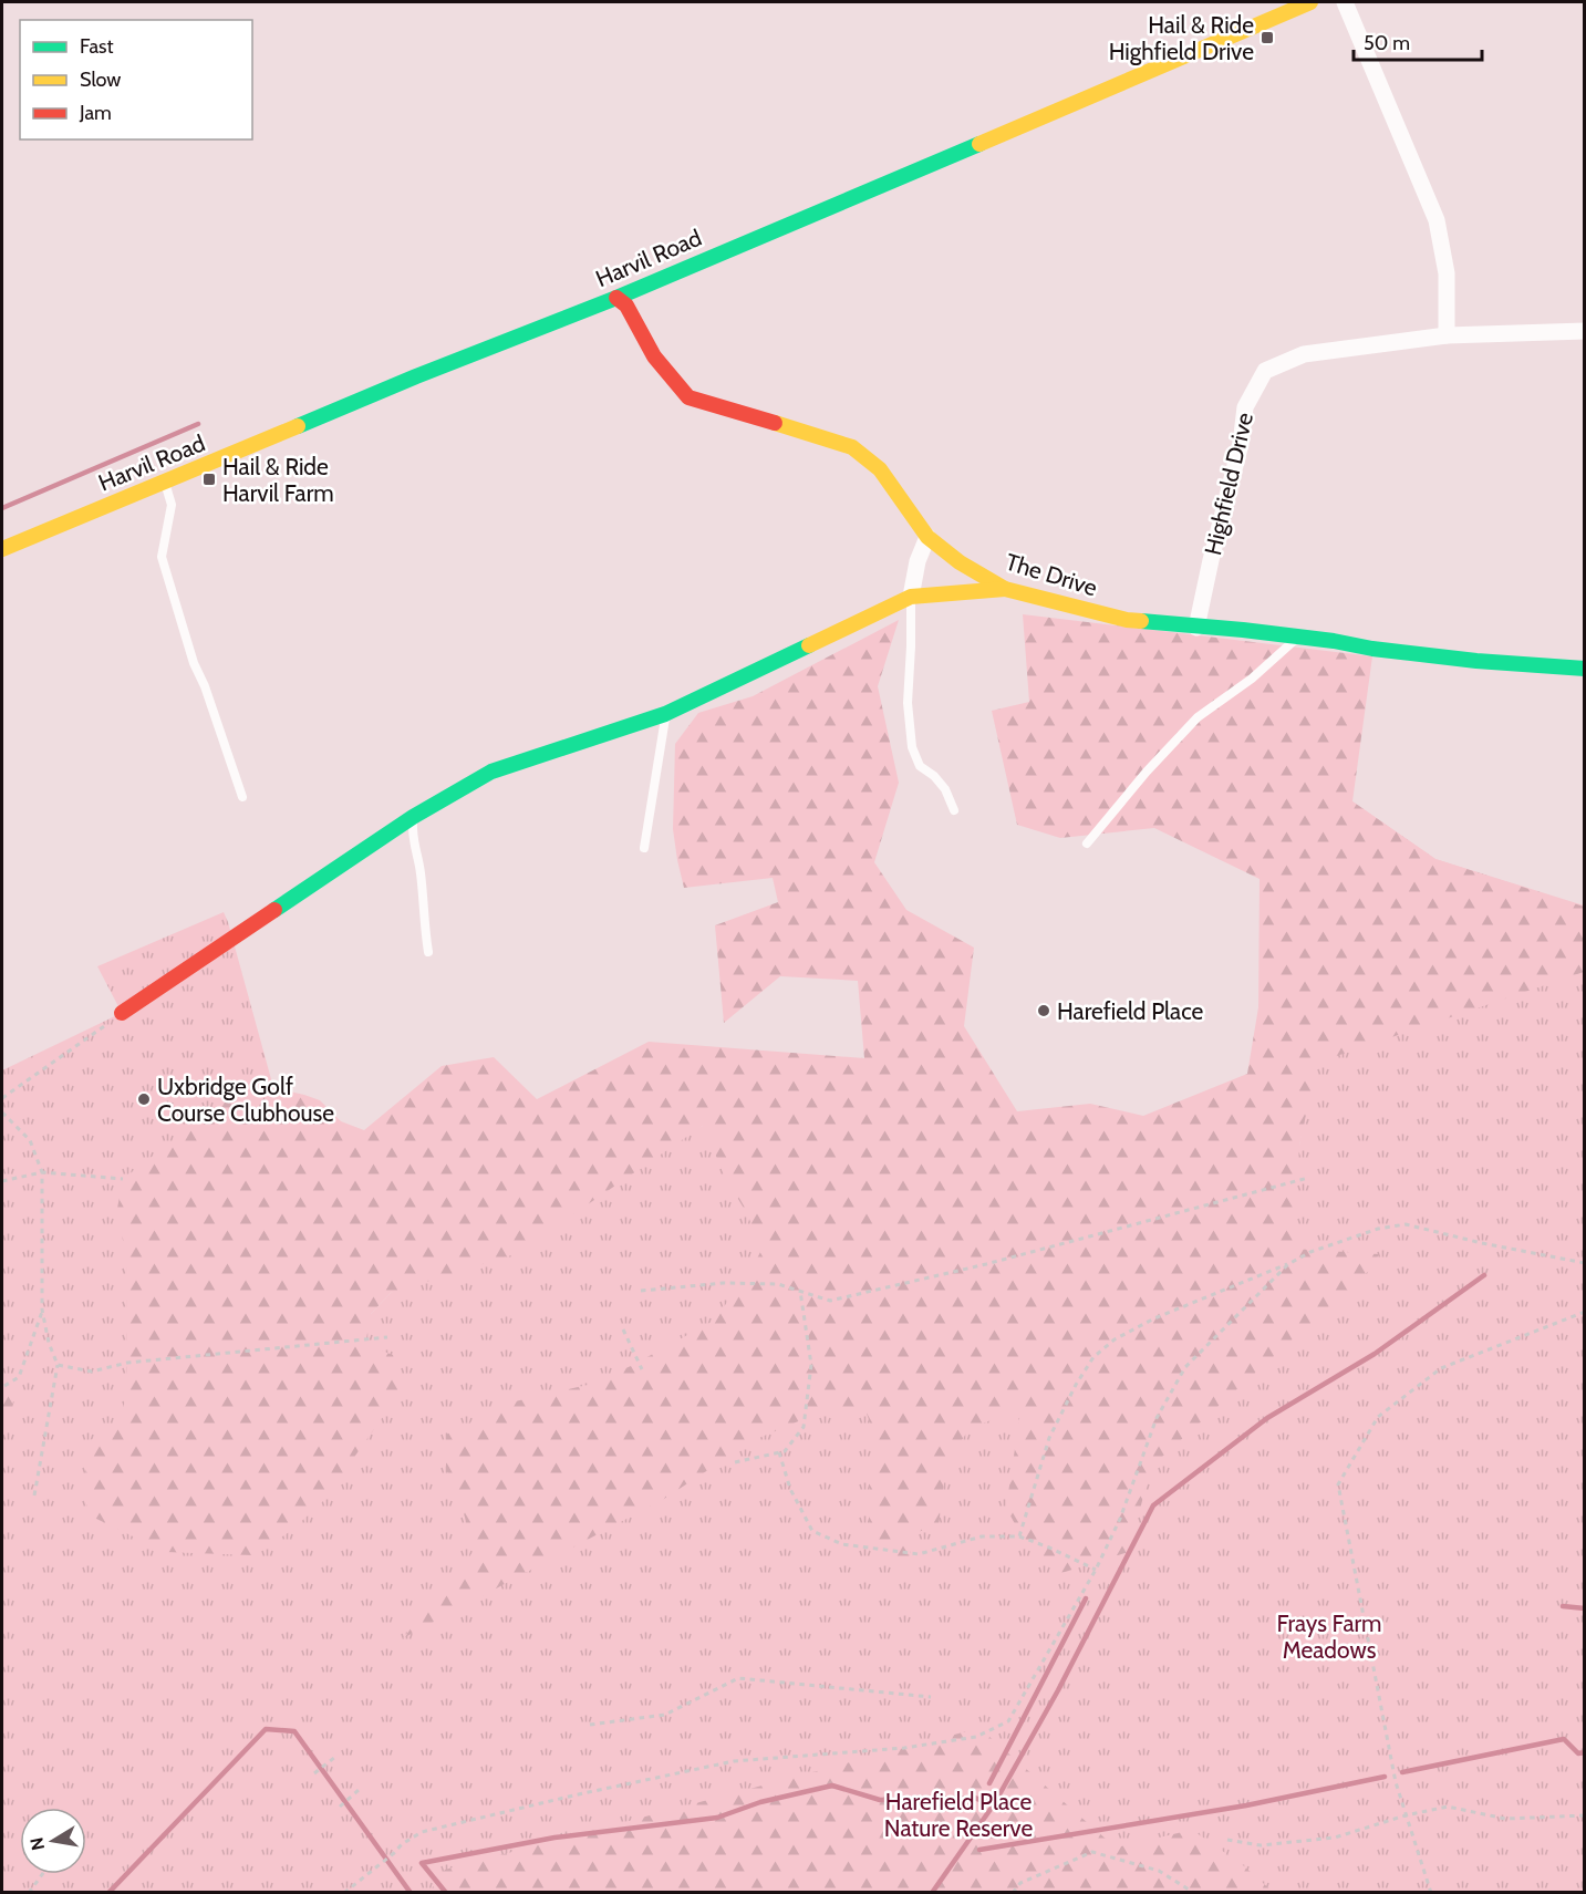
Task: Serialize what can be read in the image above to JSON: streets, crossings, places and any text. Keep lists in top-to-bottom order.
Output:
{
  "streets": {
    "street": ["Harvil Road", "Highfield Drive", "The Drive"]
  },
  "crossings": [
    ["Harvil Road", "The Drive"],
    ["Highfield Drive", "The Drive"]
  ],
  "parks": ["Frays Farm Meadows", "Harefield Place Nature Reserve"],
  "places": {
    "transit": ["Hail & Ride Highfield Drive", "Hail & Ride Harvil Farm"],
    "other": ["Harefield Place", "Uxbridge Golf Course Clubhouse"]
  },
  "legend": ["Fast", "Slow", "Jam"],
  "scale_bar": "50 m",
  "north": "left"
}
